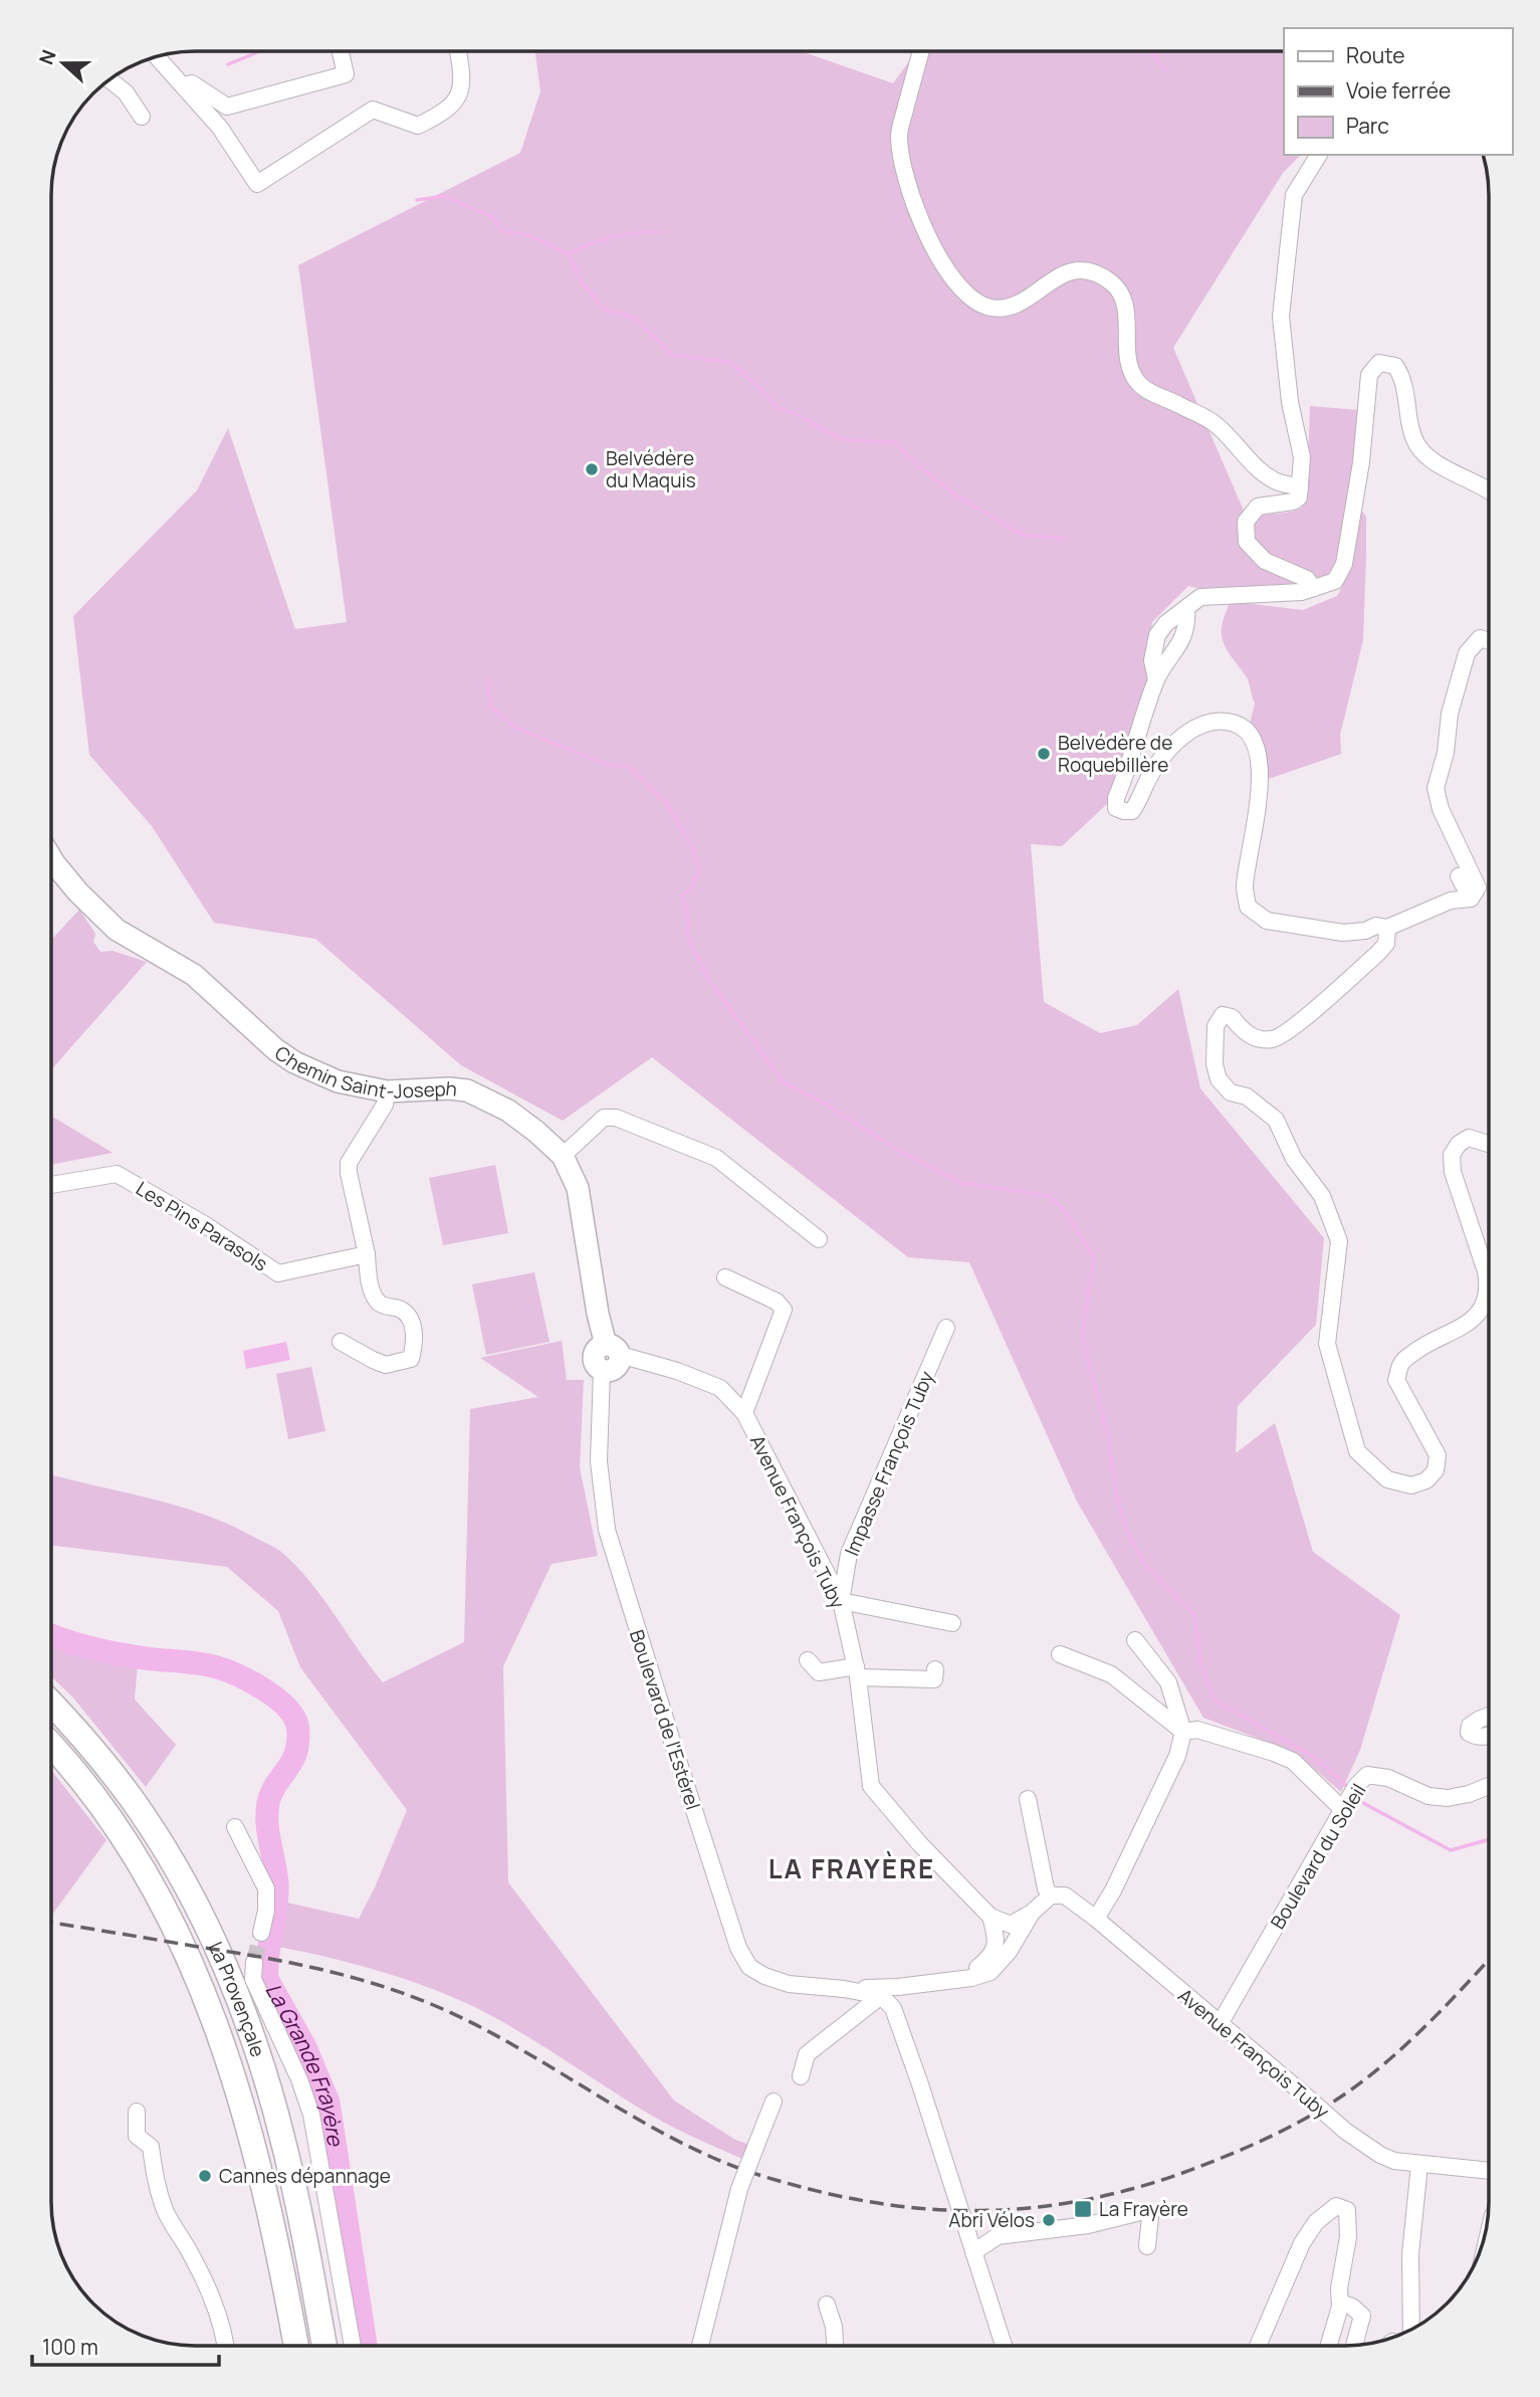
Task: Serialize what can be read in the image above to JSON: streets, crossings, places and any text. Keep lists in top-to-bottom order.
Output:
{
  "streets": {
    "highway": ["La Provençale"],
    "main road": ["Chemin Saint-Joseph"],
    "street": [
      "Les Pins Parasols",
      "Impasse François Tuby",
      "Avenue François Tuby",
      "Boulevard de l'Estérel",
      "Boulevard du Soleil"
    ]
  },
  "crossings": [
    ["Chemin Saint-Joseph", "Avenue François Tuby"],
    ["Impasse François Tuby", "Avenue François Tuby"],
    ["Avenue François Tuby", "Boulevard de l'Estérel"],
    ["Avenue François Tuby", "Boulevard du Soleil"]
  ],
  "districts": ["LA FRAYÈRE"],
  "water": ["La Grande Frayère"],
  "places": {
    "other": [
      "Belvédère du Maquis",
      "Belvédère de Roquebillère",
      "Cannes dépannage",
      "Abri Vélos"
    ],
    "transit": ["La Frayère"]
  },
  "legend": ["Route", "Voie ferrée", "Parc"],
  "scale_bar": "100 m",
  "north": "left"
}
